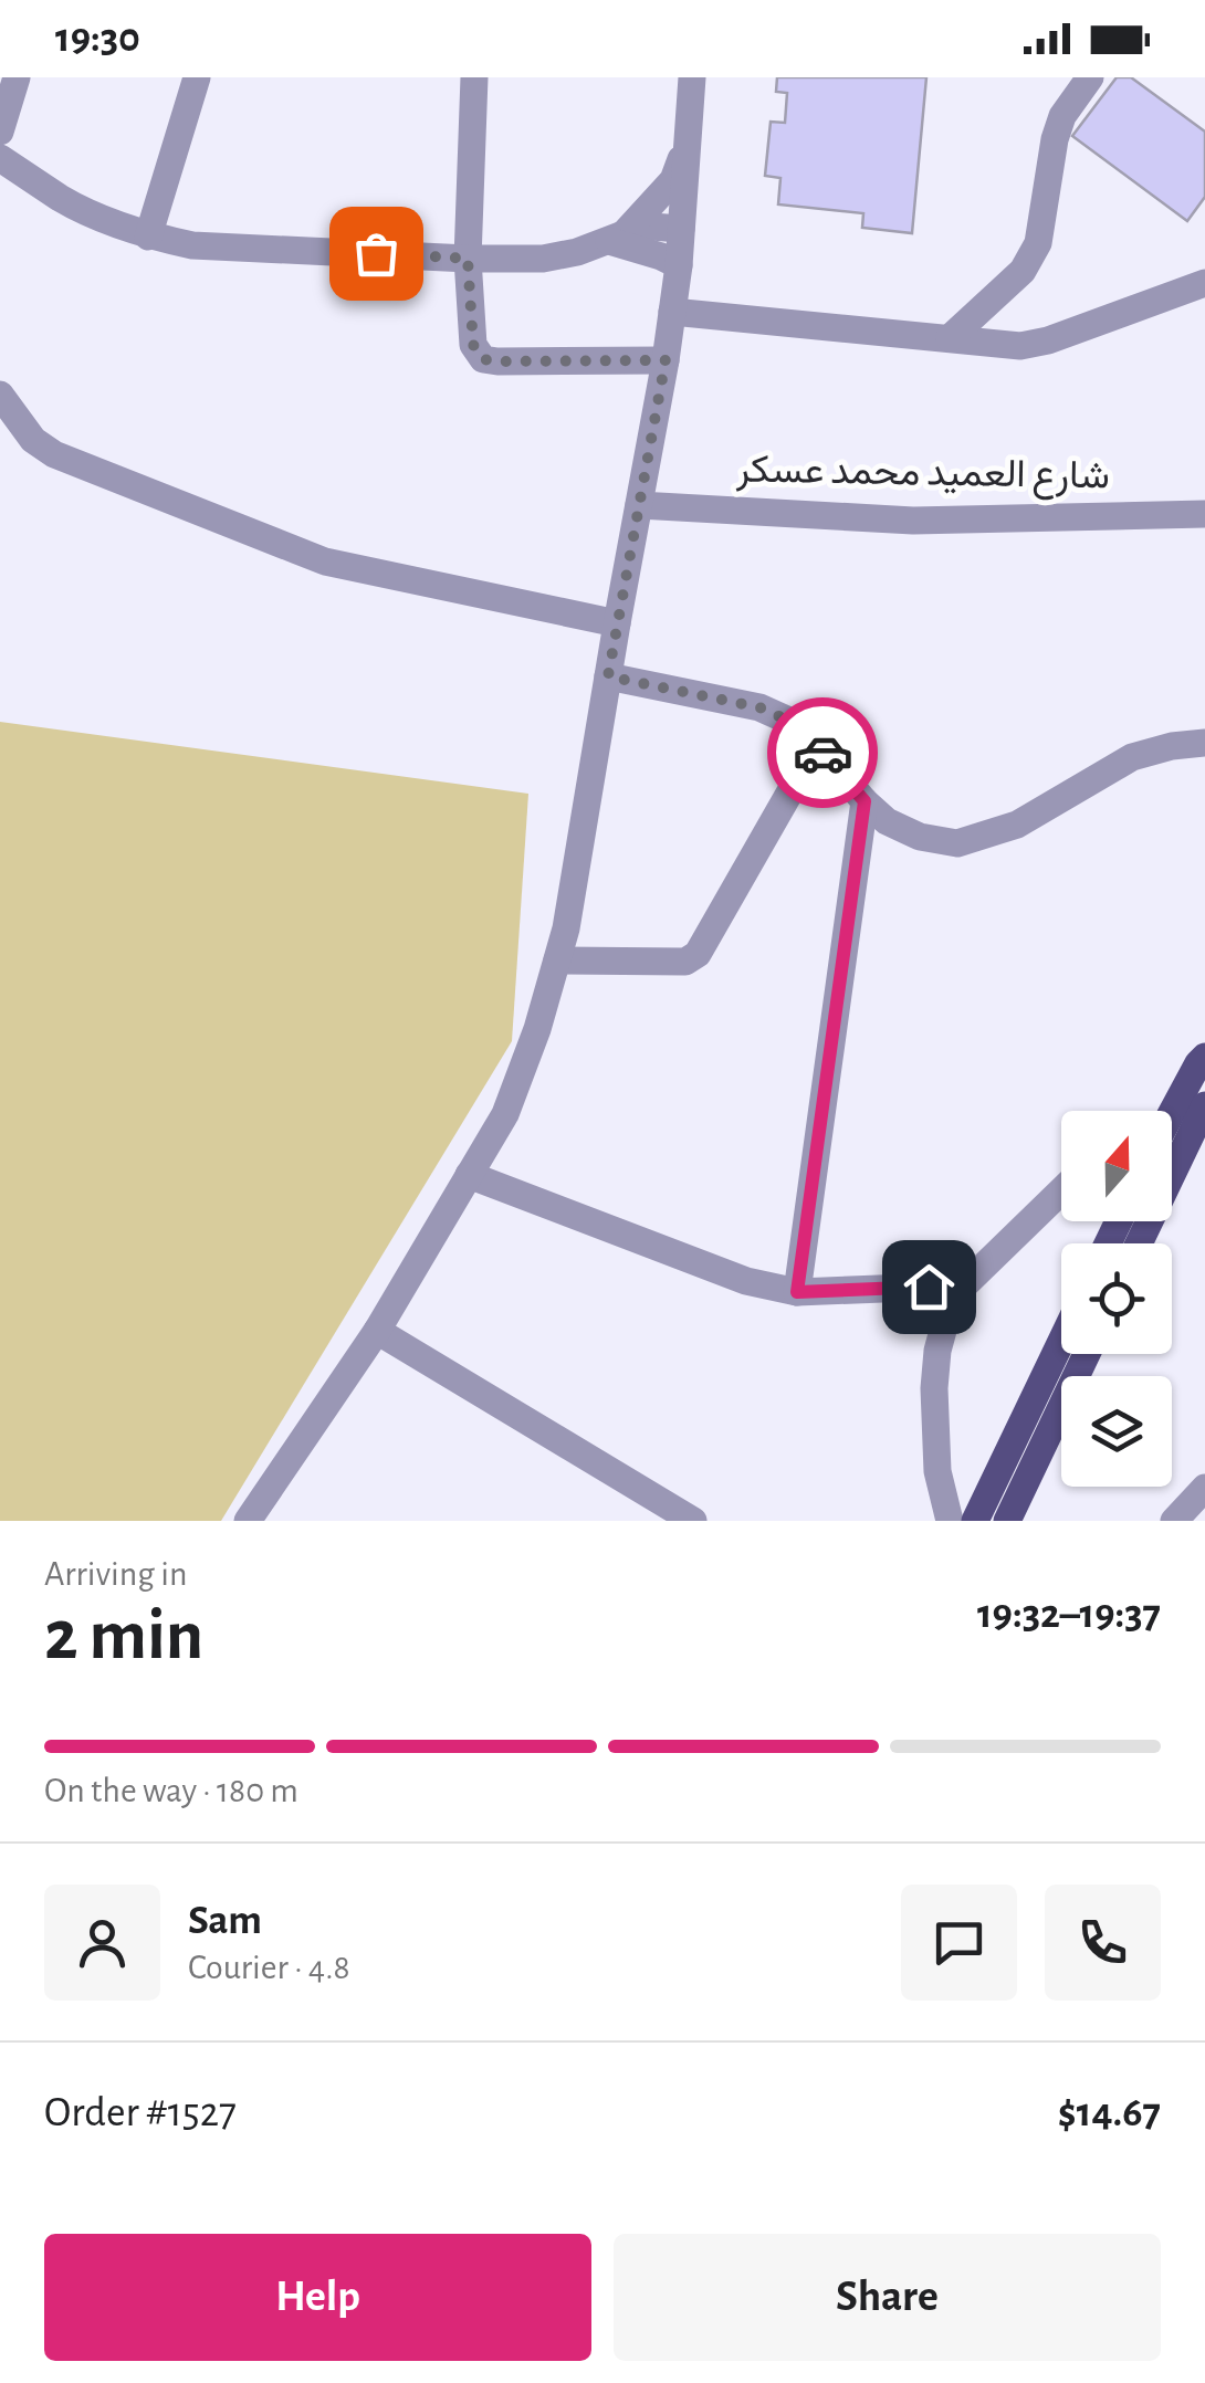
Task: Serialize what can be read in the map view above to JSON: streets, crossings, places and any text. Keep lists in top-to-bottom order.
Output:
{
  "streets": {
    "street": ["شارع العميد محمد عسكر"]
  },
  "north": "top",
  "page": {
    "status": "19:30",
    "heading": ["2 min", "Arriving in", "19:32–19:37"],
    "panel": [
      "Sam",
      "Courier · 4.8",
      "Order #1527",
      "$14.67"
    ],
    "bar": "On the way · 180 m",
    "buttons": ["Help", "Share"]
  }
}
